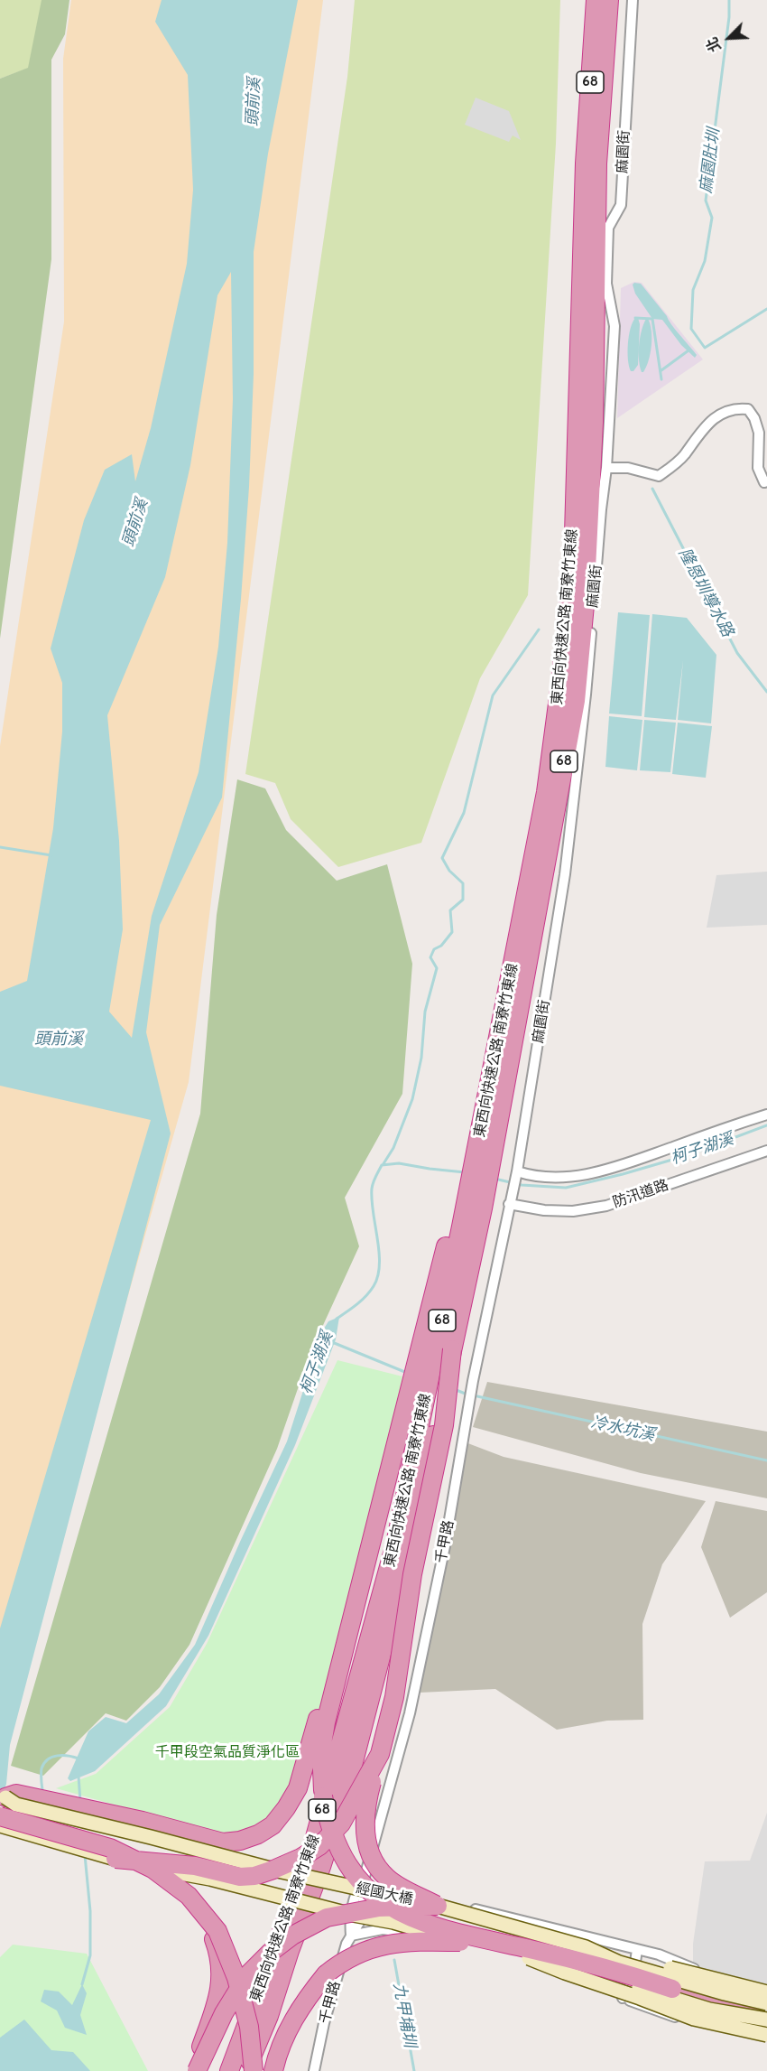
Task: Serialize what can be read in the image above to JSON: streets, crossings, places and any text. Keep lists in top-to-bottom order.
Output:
{
  "streets": {
    "highway": ["68", "東西向快速公路 南寮竹東線"],
    "main road": ["經國大橋"],
    "street": ["麻園街", "防汛道路", "千甲路"]
  },
  "crossings": [
    ["麻園街", "防汛道路"],
    ["麻園街", "千甲路"],
    ["防汛道路", "千甲路"]
  ],
  "water": [
    "頭前溪",
    "麻園肚圳",
    "隆恩圳導水路",
    "柯子湖溪",
    "冷水坑溪",
    "九甲埔圳"
  ],
  "parks": ["千甲段空氣品質淨化區"],
  "north": "bottom left"
}
